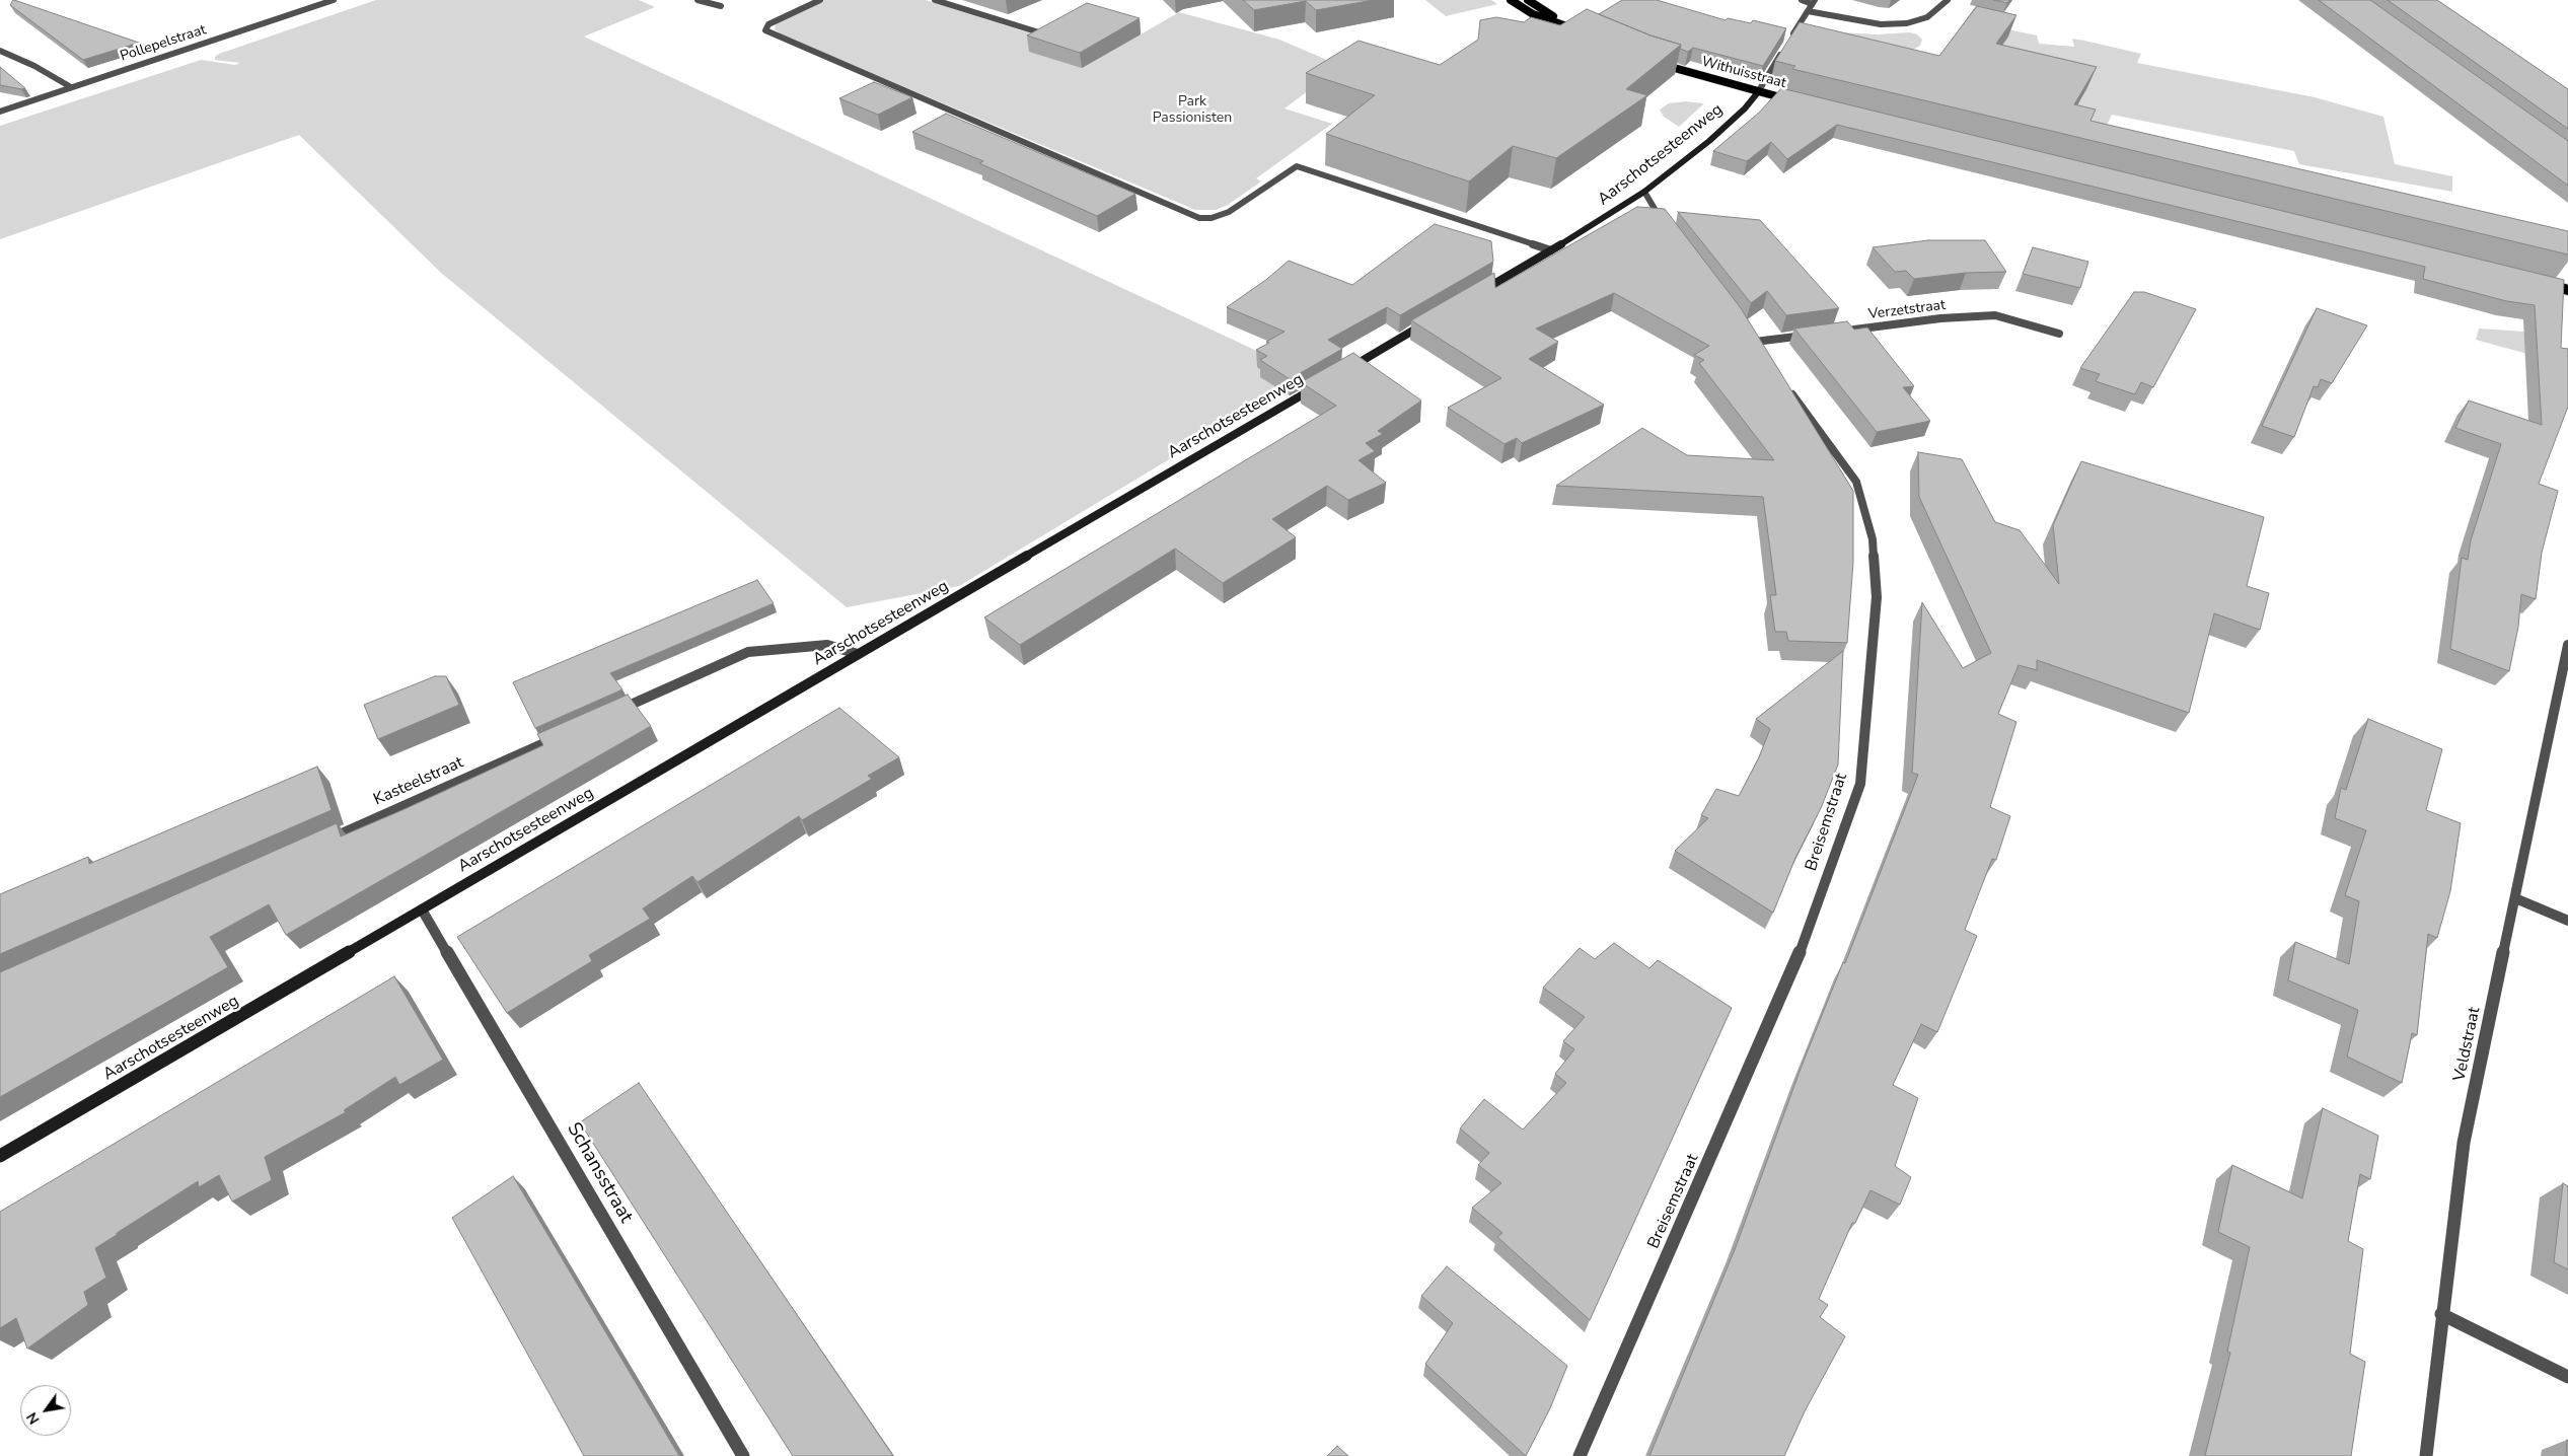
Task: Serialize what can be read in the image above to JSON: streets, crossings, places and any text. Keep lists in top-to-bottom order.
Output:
{
  "streets": {
    "main road": ["Withuisstraat", "Aarschotsesteenweg"],
    "street": [
      "Pollepelstraat",
      "Verzetstraat",
      "Kasteelstraat",
      "Breisemstraat",
      "Veldstraat",
      "Schansstraat"
    ]
  },
  "crossings": [
    ["Withuisstraat", "Aarschotsesteenweg"],
    ["Aarschotsesteenweg", "Schansstraat"]
  ],
  "parks": ["Park Passionisten"],
  "north": "bottom left"
}
